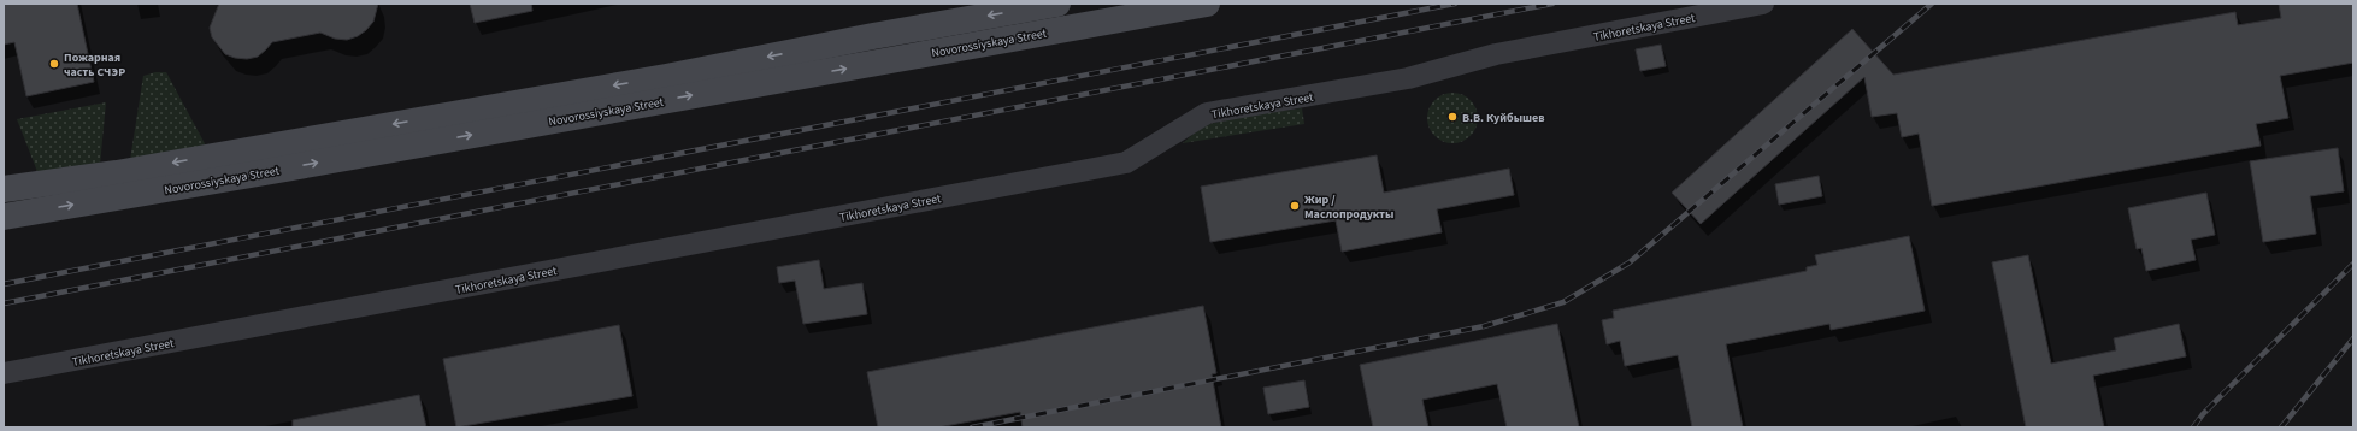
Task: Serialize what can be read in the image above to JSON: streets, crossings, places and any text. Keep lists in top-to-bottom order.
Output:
{
  "streets": {
    "main road": ["Novorossiyskaya Street"],
    "street": ["Tikhoretskaya Street"]
  },
  "places": ["Пожарная часть СЧЭР", "В.В. Куйбышев", "Жир / Маслопродукты"]
}
